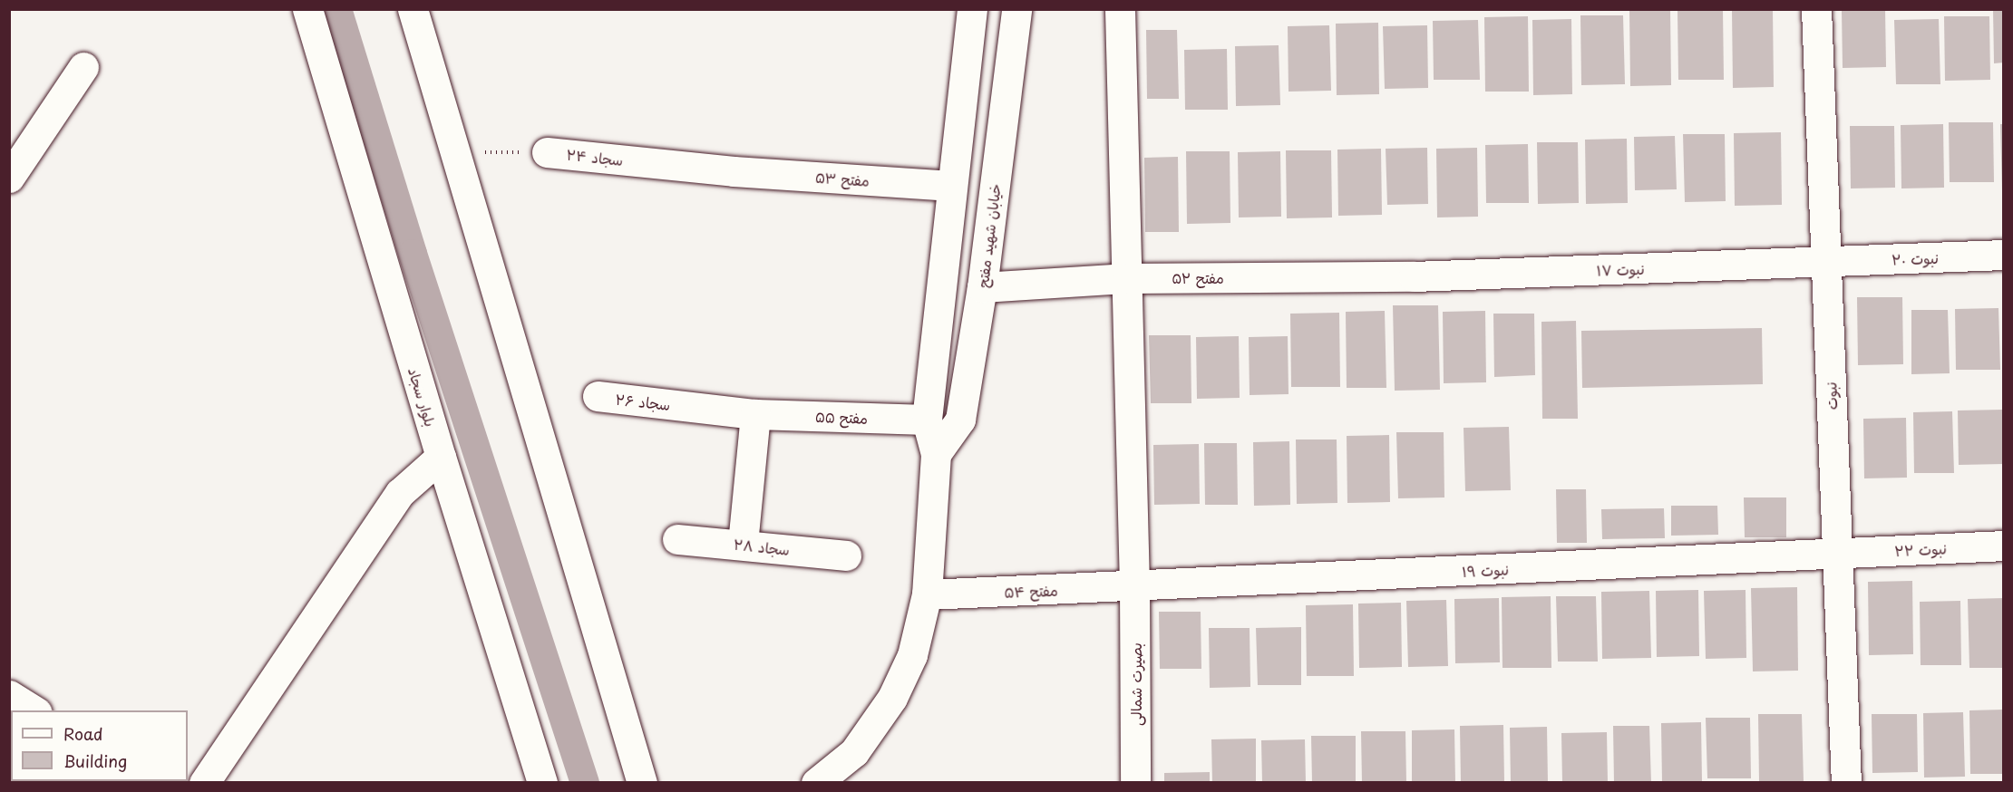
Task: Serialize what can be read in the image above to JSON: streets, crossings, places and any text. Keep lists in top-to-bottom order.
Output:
{
  "streets": {
    "street": [
      "سجاد ۲۴",
      "مفتح ۵۳",
      "خیابان شهید مفتح",
      "نبوت ۲۰",
      "نبوت ۱۷",
      "مفتح ۵۲",
      "نبوت",
      "بلوار سجاد",
      "سجاد ۲۶",
      "مفتح ۵۵",
      "سجاد ۲۸",
      "نبوت ۲۲",
      "نبوت ۱۹",
      "مفتح ۵۴",
      "بصیرت شمالی"
    ]
  },
  "crossings": [
    ["سجاد ۲۴", "مفتح ۵۳"],
    ["خیابان شهید مفتح", "مفتح ۵۲"],
    ["نبوت ۲۰", "نبوت ۱۷"],
    ["نبوت ۲۰", "نبوت"],
    ["نبوت ۱۷", "مفتح ۵۲"],
    ["نبوت ۱۷", "نبوت"],
    ["مفتح ۵۲", "بصیرت شمالی"],
    ["نبوت", "نبوت ۲۲"],
    ["نبوت", "نبوت ۱۹"],
    ["سجاد ۲۶", "مفتح ۵۵"],
    ["نبوت ۲۲", "نبوت ۱۹"],
    ["نبوت ۱۹", "مفتح ۵۴"],
    ["نبوت ۱۹", "بصیرت شمالی"],
    ["مفتح ۵۴", "بصیرت شمالی"]
  ],
  "legend": ["Road", "Building"]
}
